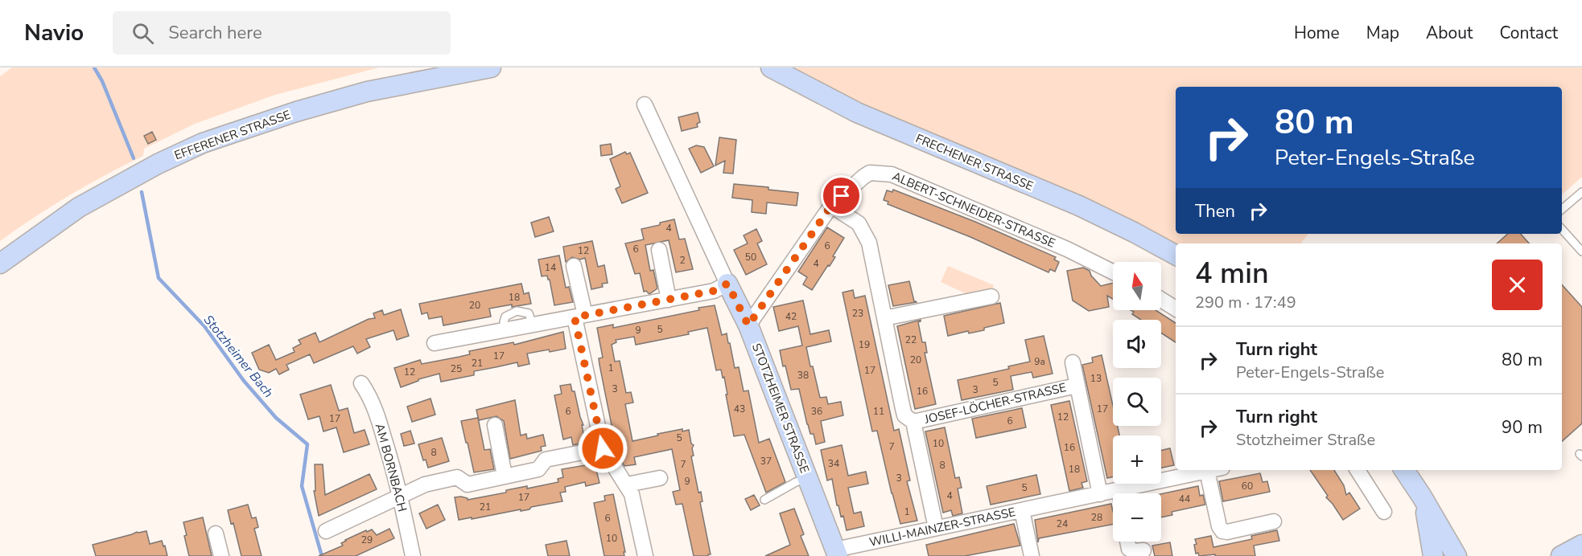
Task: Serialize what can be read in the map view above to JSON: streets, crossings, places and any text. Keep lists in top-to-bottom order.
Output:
{
  "streets": {
    "street": [
      "EFFERENER STRASSE",
      "FRECHENER STRASSE",
      "ALBERT-SCHNEIDER-STRASSE",
      "JOSEF-LÖCHER-STRASSE",
      "STOTZHEIMER STRASSE",
      "AM BORNBACH",
      "WILLI-MAINZER-STRASSE"
    ]
  },
  "crossings": [
    ["ALBERT-SCHNEIDER-STRASSE", "STOTZHEIMER STRASSE"],
    ["JOSEF-LÖCHER-STRASSE", "WILLI-MAINZER-STRASSE"],
    ["STOTZHEIMER STRASSE", "WILLI-MAINZER-STRASSE"]
  ],
  "water": ["Stotzheimer Bach"],
  "house_numbers": [
    "4",
    "6",
    "6",
    "12",
    "50",
    "2",
    "4",
    "14",
    "18",
    "20",
    "23",
    "42",
    "5",
    "9",
    "22",
    "19",
    "17",
    "20",
    "9a",
    "21",
    "1",
    "25",
    "17",
    "12",
    "38",
    "13",
    "5",
    "3",
    "3",
    "16",
    "43",
    "17",
    "6",
    "36",
    "11",
    "12",
    "17",
    "6",
    "5",
    "10",
    "7",
    "16",
    "8",
    "37",
    "34",
    "7",
    "8",
    "18",
    "3",
    "9",
    "60",
    "5",
    "4",
    "17",
    "44",
    "21",
    "1",
    "28",
    "6",
    "24",
    "10",
    "29"
  ],
  "north": "top",
  "page": {
    "header": "Navio",
    "search": "Search here",
    "nav": [
      "Home",
      "Map",
      "About",
      "Contact"
    ],
    "turn": ["80 m", "Peter-Engels-Straße"],
    "then": "Then",
    "heading": ["4 min", "290 m · 17:49"],
    "map_buttons": ["+", "−"],
    "list": [
      {
        "name": "Turn right",
        "note": "Peter-Engels-Straße",
        "value": "80 m"
      },
      {
        "name": "Turn right",
        "note": "Stotzheimer Straße",
        "value": "90 m"
      }
    ]
  }
}
